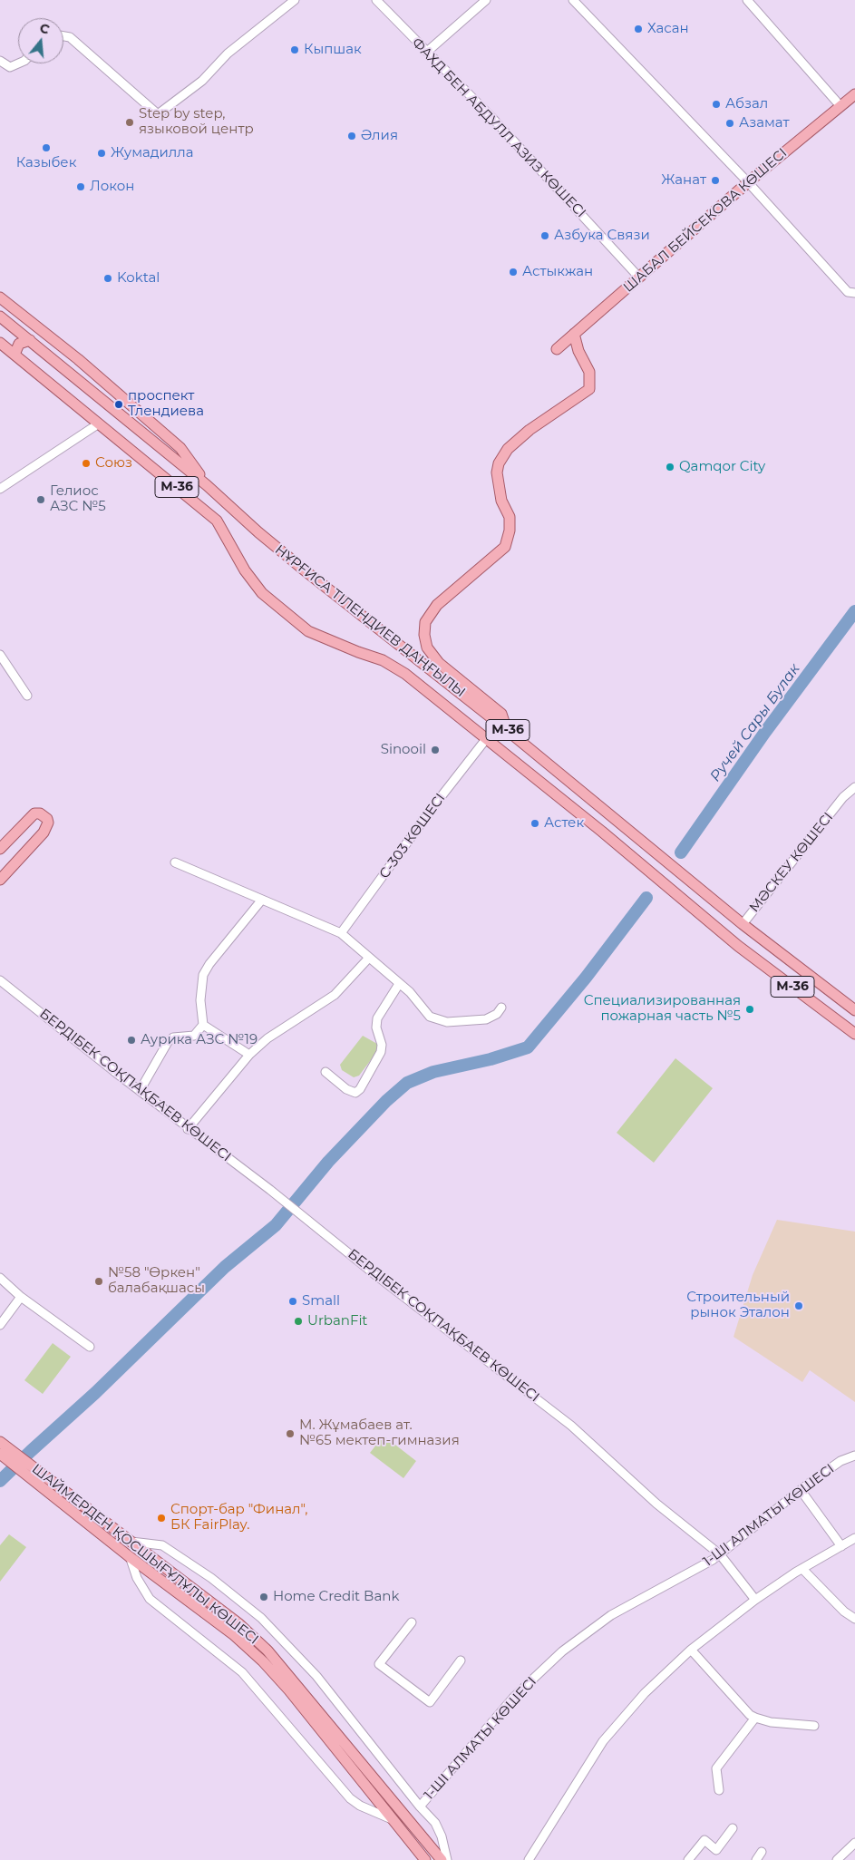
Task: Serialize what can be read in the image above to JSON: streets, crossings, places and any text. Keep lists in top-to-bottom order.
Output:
{
  "streets": {
    "main road": [
      "ШАБАЛ БЕЙСЕКОВА КӨШЕСІ",
      "M-36",
      "НҰРҒИСА ТІЛЕНДИЕВ ДАҢҒЫЛЫ",
      "МӘСКЕУ КӨШЕСІ",
      "ШАЙМЕРДЕН ҚОСШЫҒҰЛҰЛЫ КӨШЕСІ"
    ],
    "street": [
      "ФАХД БЕН АБДУЛЛ АЗИЗ КӨШЕСІ",
      "С-303 КӨШЕСІ",
      "БЕРДІБЕК СОҚПАҚБАЕВ КӨШЕСІ",
      "1-ШІ АЛМАТЫ КӨШЕСІ"
    ]
  },
  "crossings": [
    ["ФАХД БЕН АБДУЛЛ АЗИЗ КӨШЕСІ", "ШАБАЛ БЕЙСЕКОВА КӨШЕСІ"],
    ["M-36", "НҰРҒИСА ТІЛЕНДИЕВ ДАҢҒЫЛЫ"],
    ["M-36", "МӘСКЕУ КӨШЕСІ"],
    ["НҰРҒИСА ТІЛЕНДИЕВ ДАҢҒЫЛЫ", "С-303 КӨШЕСІ"],
    ["НҰРҒИСА ТІЛЕНДИЕВ ДАҢҒЫЛЫ", "МӘСКЕУ КӨШЕСІ"],
    ["БЕРДІБЕК СОҚПАҚБАЕВ КӨШЕСІ", "1-ШІ АЛМАТЫ КӨШЕСІ"]
  ],
  "water": ["Ручей Сары Булак"],
  "places": [
    "Хасан",
    "Кыпшак",
    "Абзал",
    "Step by step, языковой центр",
    "Азамат",
    "Әлия",
    "Казыбек",
    "Жумадилла",
    "Жанат",
    "Локон",
    "Азбука Связи",
    "Астыкжан",
    "Koktal",
    "проспект Тлендиева",
    "Союз",
    "Qamqor City",
    "Гелиос АЗС №5",
    "Sinooil",
    "Астек",
    "Специализированная пожарная часть №5",
    "Аурика АЗС №19",
    "№58 \"Өркен\" балабақшасы",
    "Small",
    "Строительный рынок Эталон",
    "UrbanFit",
    "М. Жұмабаев ат. №65 мектеп-гимназия",
    "Спорт-бар \"Финал\", БК FairPlay.",
    "Home Credit Bank"
  ],
  "north": "top"
}
